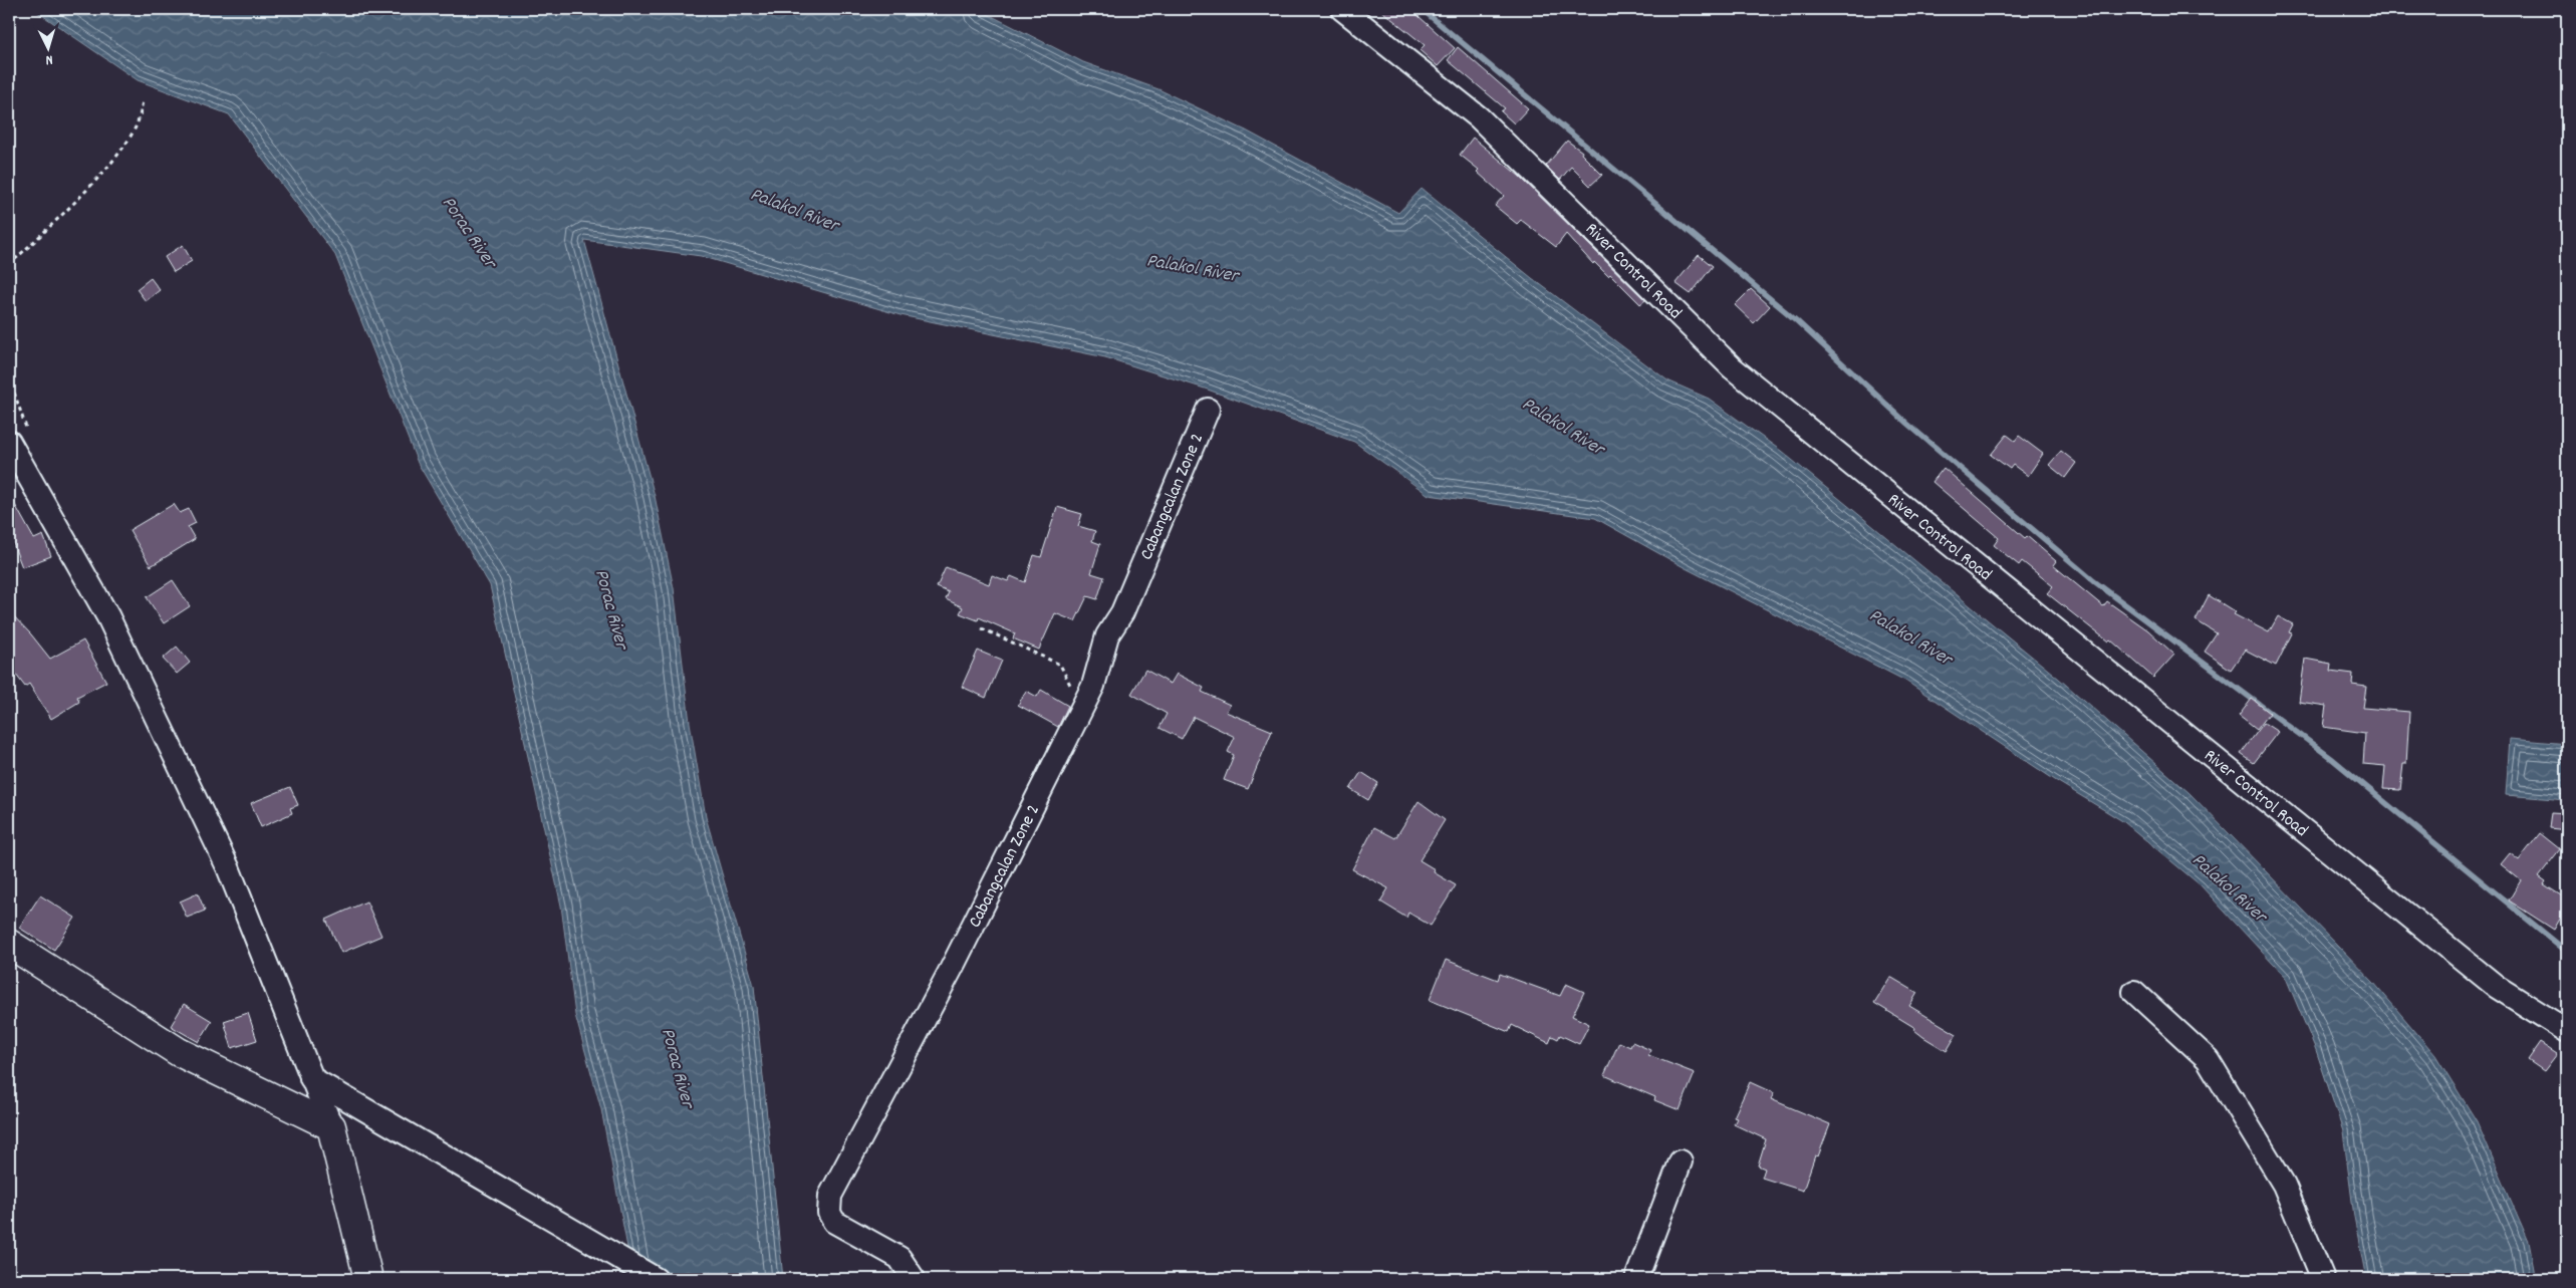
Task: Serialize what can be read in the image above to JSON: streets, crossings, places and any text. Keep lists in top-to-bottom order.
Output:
{
  "streets": {
    "street": ["River Control Road", "Cabangcalan Zone 2"]
  },
  "water": ["Palakol River", "Porac River"],
  "north": "bottom"
}
